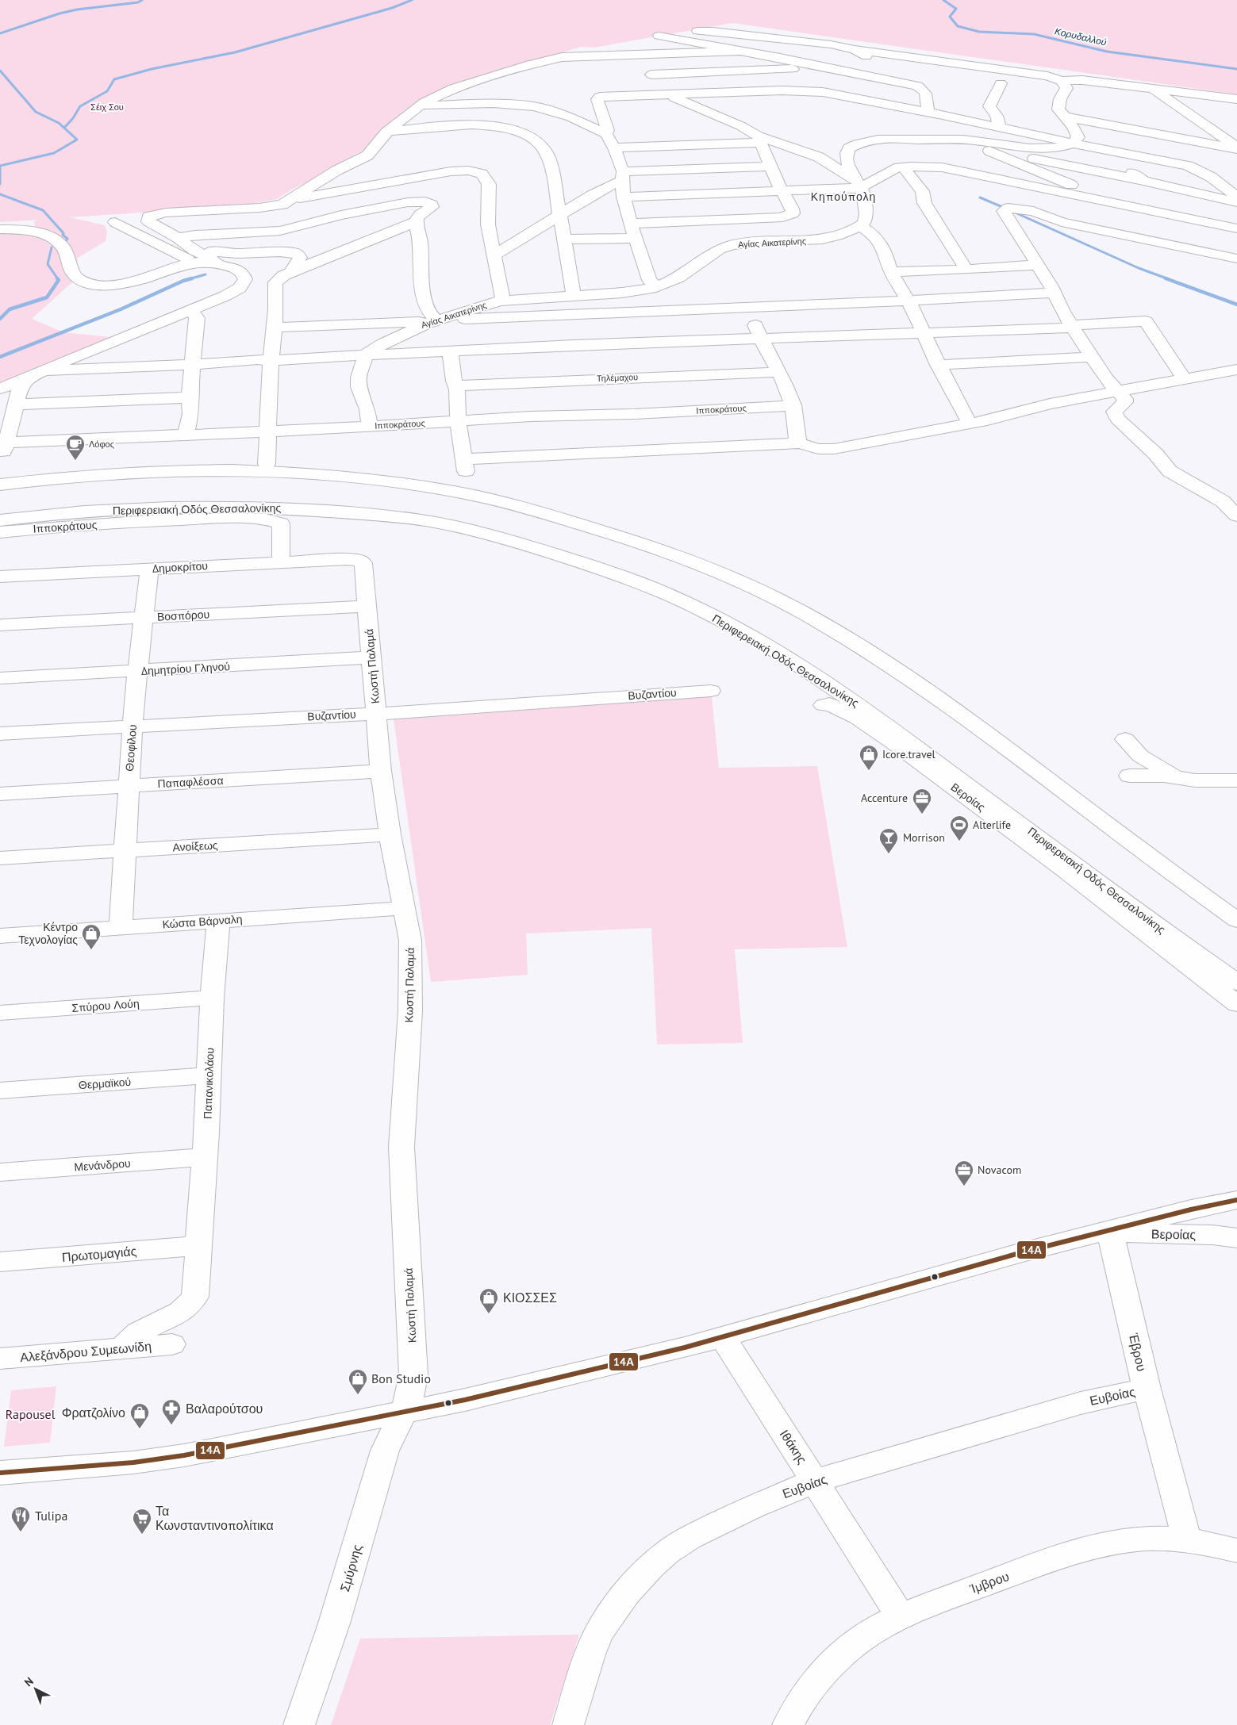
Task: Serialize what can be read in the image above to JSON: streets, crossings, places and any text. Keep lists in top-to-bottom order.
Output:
{
  "streets": {
    "main road": [
      "Αγίας Αικατερίνης",
      "Τηλέμαχου",
      "Ιπποκράτους",
      "Περιφερειακή Οδός Θεσσαλονίκης",
      "Δημοκρίτου",
      "Βοσπόρου",
      "Κωστή Παλαμά",
      "Δημητρίου Γληνού",
      "Βυζαντίου",
      "Θεοφίλου",
      "Παπαφλέσσα",
      "Βεροίας",
      "Ανοίξεως",
      "Κώστα Βάρναλη",
      "Σπύρου Λούη",
      "Θερμαϊκού",
      "Παπανικολάου",
      "Μενάνδρου",
      "Πρωτομαγιάς",
      "Αλεξάνδρου Συμεωνίδη",
      "Έβρου",
      "Ευβοίας",
      "Ιθάκης",
      "Σμύρνης",
      "Ίμβρου"
    ]
  },
  "crossings": [
    ["Ιπποκράτους", "Δημοκρίτου"],
    ["Δημοκρίτου", "Κωστή Παλαμά"],
    ["Δημοκρίτου", "Θεοφίλου"],
    ["Βοσπόρου", "Κωστή Παλαμά"],
    ["Βοσπόρου", "Θεοφίλου"],
    ["Κωστή Παλαμά", "Δημητρίου Γληνού"],
    ["Κωστή Παλαμά", "Βυζαντίου"],
    ["Κωστή Παλαμά", "Παπαφλέσσα"],
    ["Κωστή Παλαμά", "Ανοίξεως"],
    ["Κωστή Παλαμά", "Κώστα Βάρναλη"],
    ["Κωστή Παλαμά", "Σμύρνης"],
    ["Δημητρίου Γληνού", "Θεοφίλου"],
    ["Βυζαντίου", "Θεοφίλου"],
    ["Θεοφίλου", "Παπαφλέσσα"],
    ["Θεοφίλου", "Ανοίξεως"],
    ["Θεοφίλου", "Κώστα Βάρναλη"],
    ["Βεροίας", "Έβρου"],
    ["Κώστα Βάρναλη", "Παπανικολάου"],
    ["Σπύρου Λούη", "Παπανικολάου"],
    ["Θερμαϊκού", "Παπανικολάου"],
    ["Παπανικολάου", "Μενάνδρου"],
    ["Παπανικολάου", "Πρωτομαγιάς"],
    ["Παπανικολάου", "Αλεξάνδρου Συμεωνίδη"],
    ["Έβρου", "Ευβοίας"],
    ["Έβρου", "Ίμβρου"],
    ["Ευβοίας", "Ιθάκης"],
    ["Ιθάκης", "Ίμβρου"]
  ],
  "districts": ["Κηπούπολη"],
  "water": ["Κορυδαλλού"],
  "parks": ["Σέιχ Σου", "Rapousel"],
  "places": {
    "cafe": ["Λόφος"],
    "shop": [
      "Icore.travel",
      "Κέντρο Τεχνολογίας",
      "ΚΙΟΣΣΕΣ",
      "Bon Studio",
      "Φρατζολίνο"
    ],
    "office": ["Accenture", "Novacom"],
    "sports": ["Alterlife"],
    "bar": ["Morrison"],
    "pharmacy": ["Βαλαρούτσου"],
    "restaurant": ["Tulipa"],
    "supermarket": ["Τα Κωνσταντινοπολίτικα"]
  },
  "lines": ["transit line 14Α"],
  "north": "top left"
}
